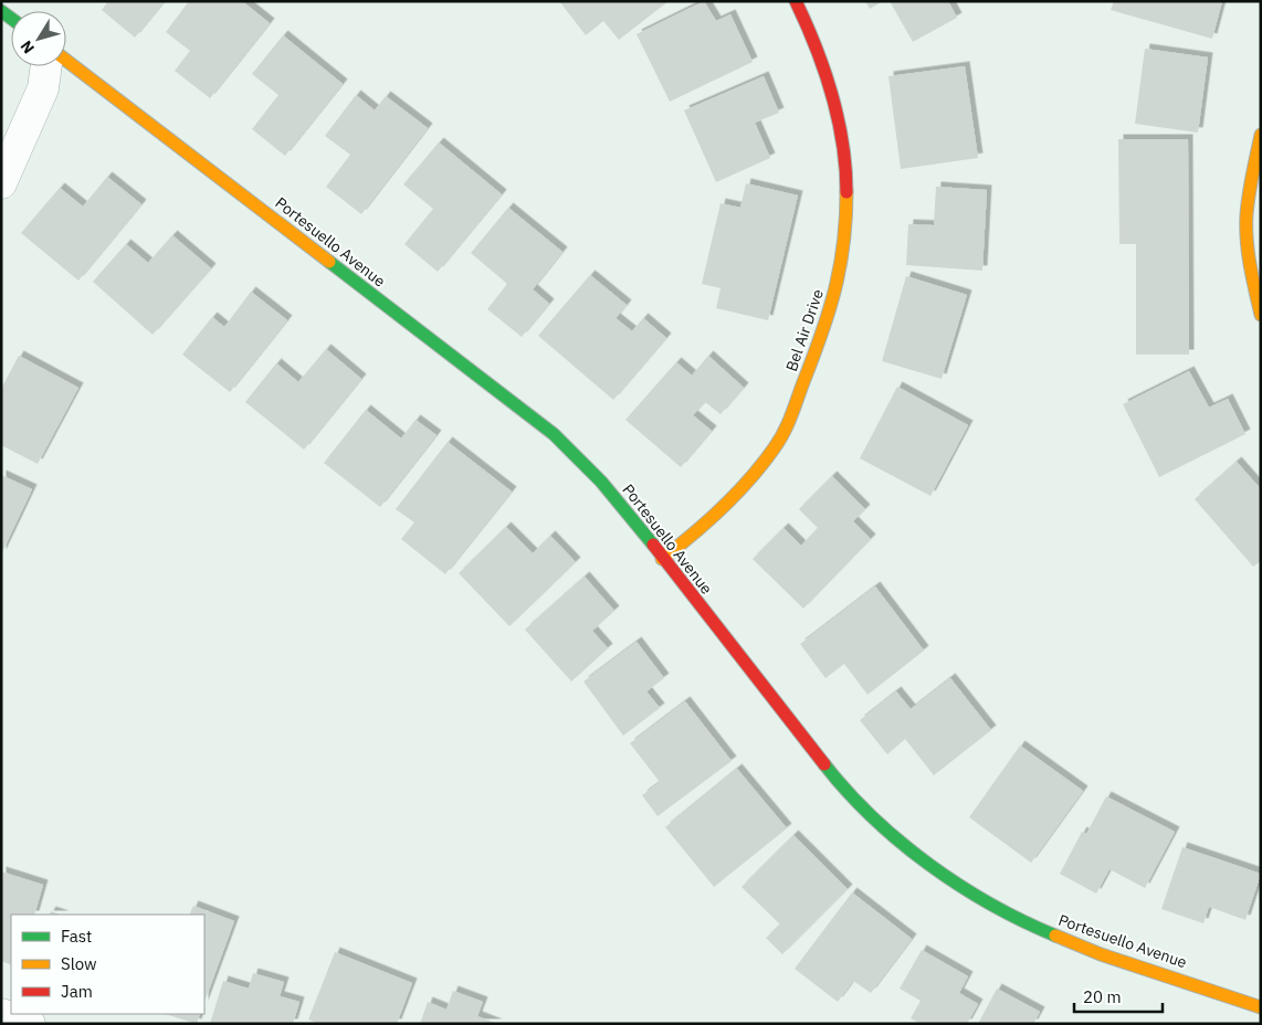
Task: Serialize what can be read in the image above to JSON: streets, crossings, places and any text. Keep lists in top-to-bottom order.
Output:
{
  "streets": {
    "street": ["Portesuello Avenue", "Bel Air Drive"]
  },
  "crossings": [
    ["Portesuello Avenue", "Bel Air Drive"]
  ],
  "legend": ["Fast", "Slow", "Jam"],
  "scale_bar": "20 m",
  "north": "bottom left"
}
